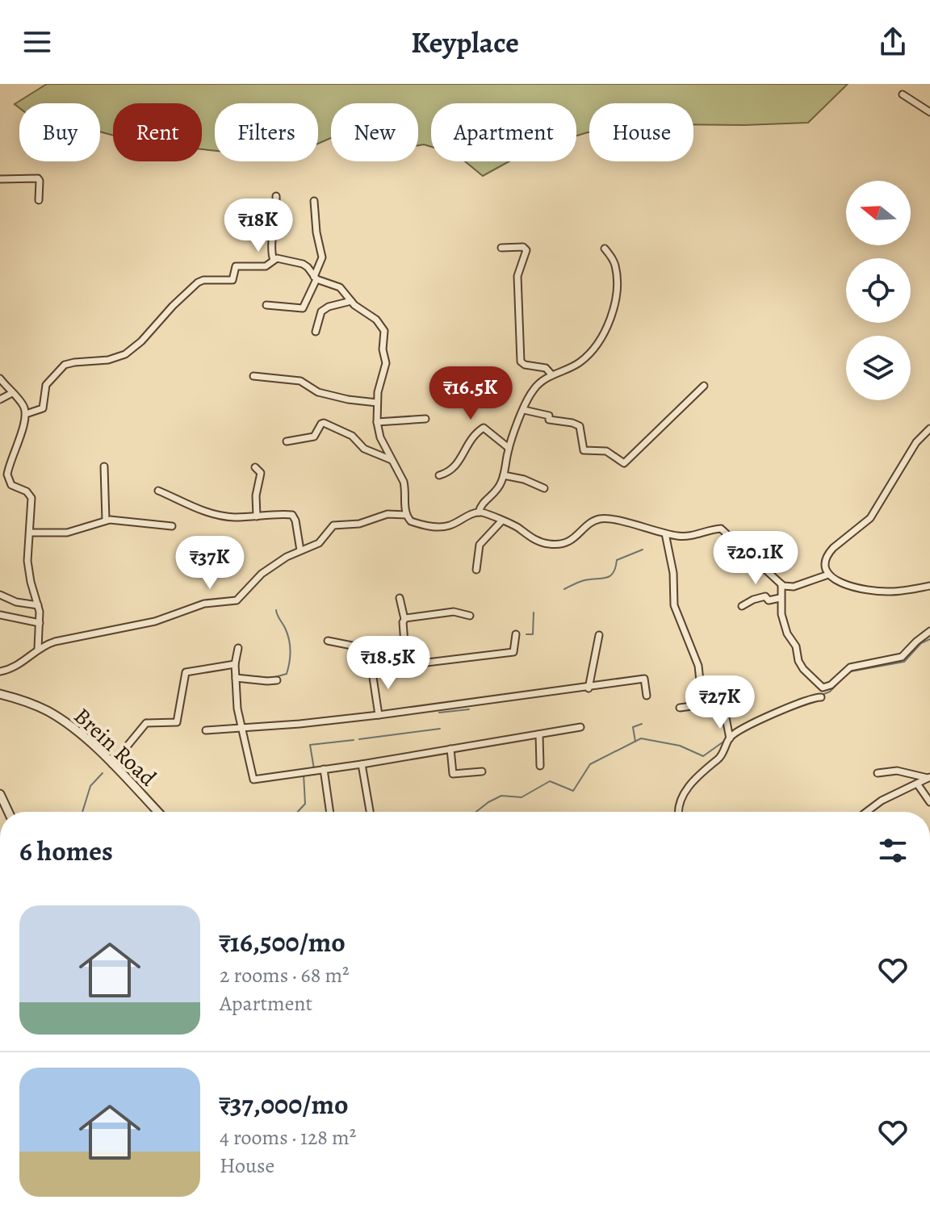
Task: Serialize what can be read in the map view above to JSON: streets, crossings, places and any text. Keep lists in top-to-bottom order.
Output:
{
  "streets": {
    "street": ["Brein Road"]
  },
  "north": "left",
  "page": {
    "header": "Keyplace",
    "chip": [
      "Buy",
      "Rent",
      "Filters",
      "New",
      "Apartment",
      "House"
    ],
    "price": [
      "₹18K",
      "₹16.5K",
      "₹20.1K",
      "₹37K",
      "₹18.5K",
      "₹27K"
    ],
    "heading": "6 homes",
    "list": [
      {
        "name": "₹16,500/mo",
        "note": "2 rooms · 68 m² · Apartment"
      },
      {
        "name": "₹37,000/mo",
        "note": "4 rooms · 128 m² · House"
      }
    ]
  }
}
